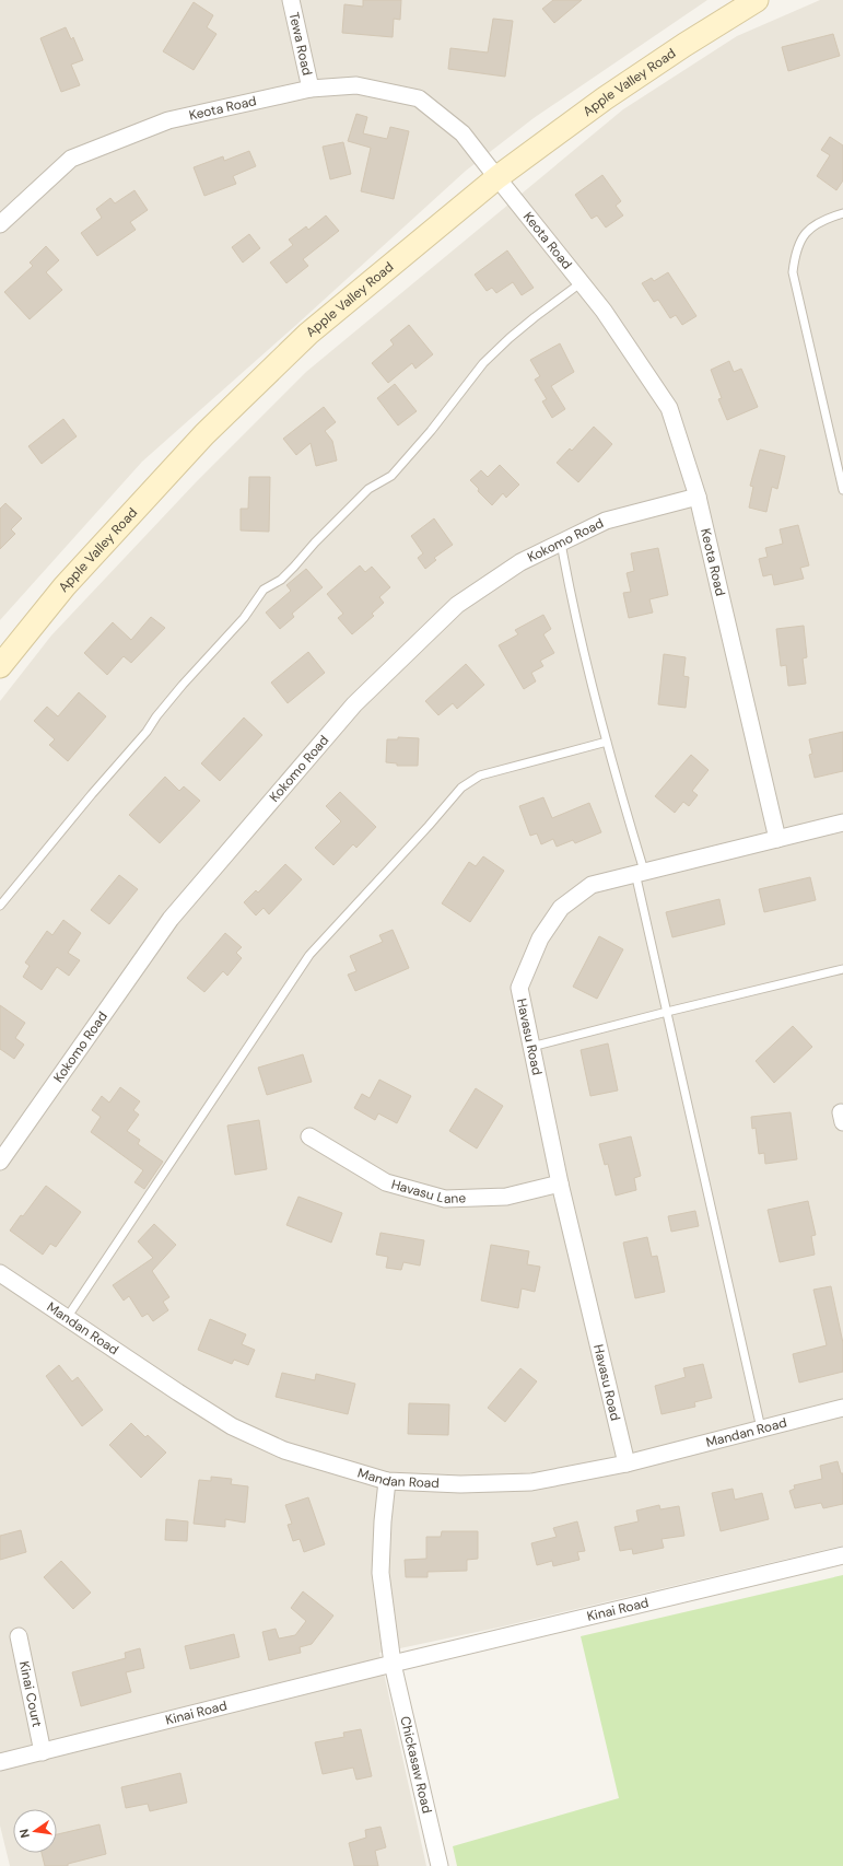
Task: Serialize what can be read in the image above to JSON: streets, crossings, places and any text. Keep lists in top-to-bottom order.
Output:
{
  "streets": {
    "main road": ["Apple Valley Road"],
    "street": [
      "Tewa Road",
      "Keota Road",
      "Kokomo Road",
      "Havasu Road",
      "Havasu Lane",
      "Mandan Road",
      "Kinai Road",
      "Kinai Court",
      "Chickasaw Road"
    ]
  },
  "crossings": [
    ["Tewa Road", "Keota Road"],
    ["Apple Valley Road", "Keota Road"],
    ["Keota Road", "Kokomo Road"],
    ["Keota Road", "Havasu Road"],
    ["Havasu Road", "Havasu Lane"],
    ["Havasu Road", "Mandan Road"],
    ["Kinai Road", "Kinai Court"],
    ["Kinai Road", "Chickasaw Road"]
  ],
  "north": "left"
}
